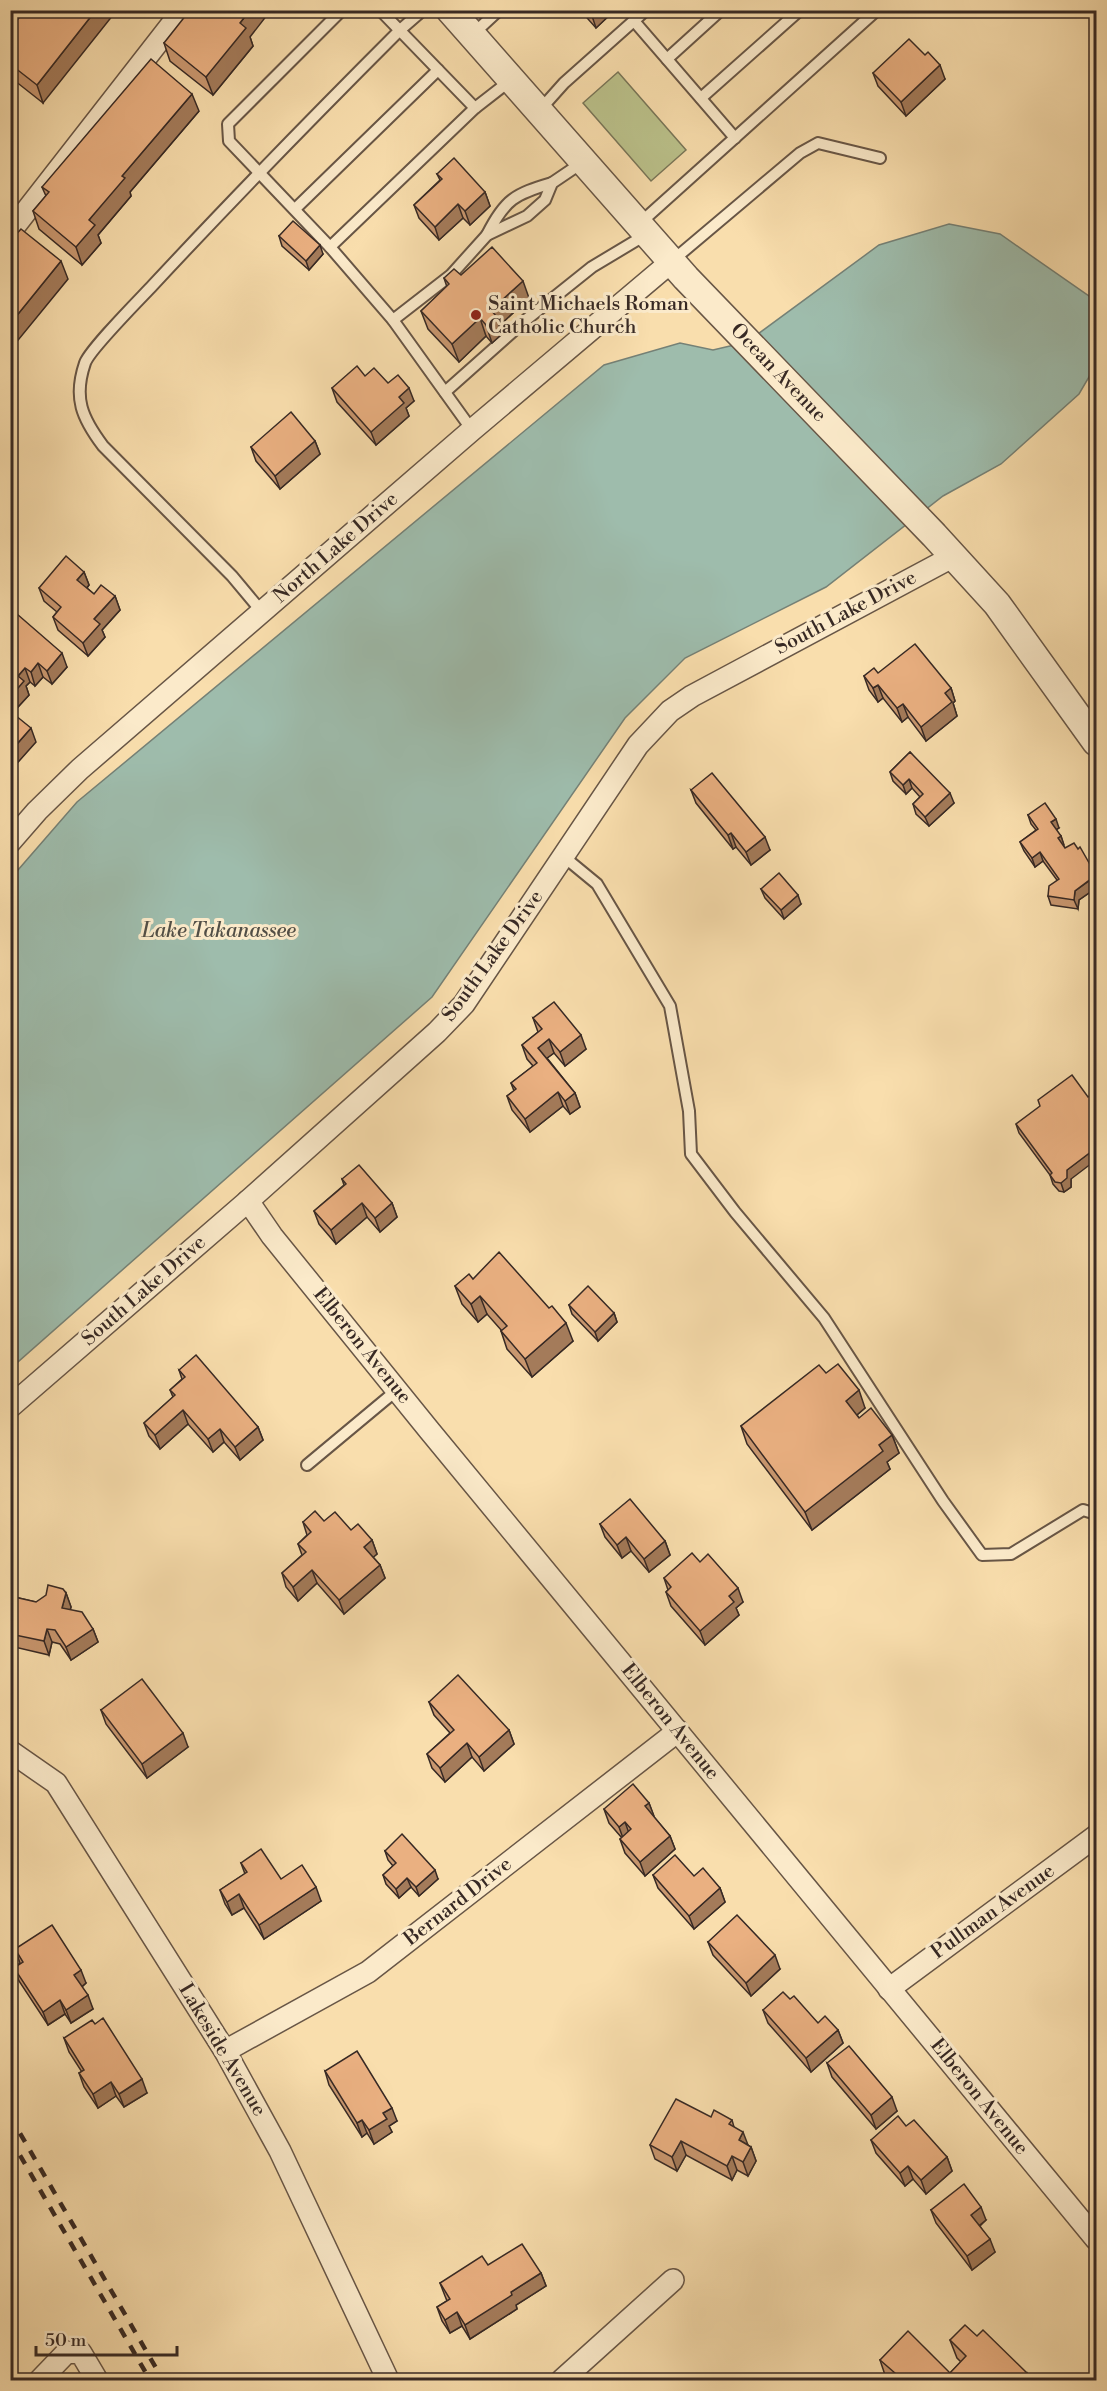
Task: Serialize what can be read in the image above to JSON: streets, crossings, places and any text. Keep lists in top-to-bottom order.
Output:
{
  "streets": {
    "street": [
      "Ocean Avenue",
      "North Lake Drive",
      "South Lake Drive",
      "Elberon Avenue",
      "Bernard Drive",
      "Pullman Avenue",
      "Lakeside Avenue"
    ]
  },
  "crossings": [
    ["Ocean Avenue", "North Lake Drive"],
    ["Ocean Avenue", "South Lake Drive"],
    ["South Lake Drive", "Elberon Avenue"],
    ["Elberon Avenue", "Bernard Drive"],
    ["Elberon Avenue", "Pullman Avenue"],
    ["Bernard Drive", "Lakeside Avenue"]
  ],
  "water": ["Lake Takanassee"],
  "places": ["Saint Michaels Roman Catholic Church"],
  "scale_bar": "50 m"
}
